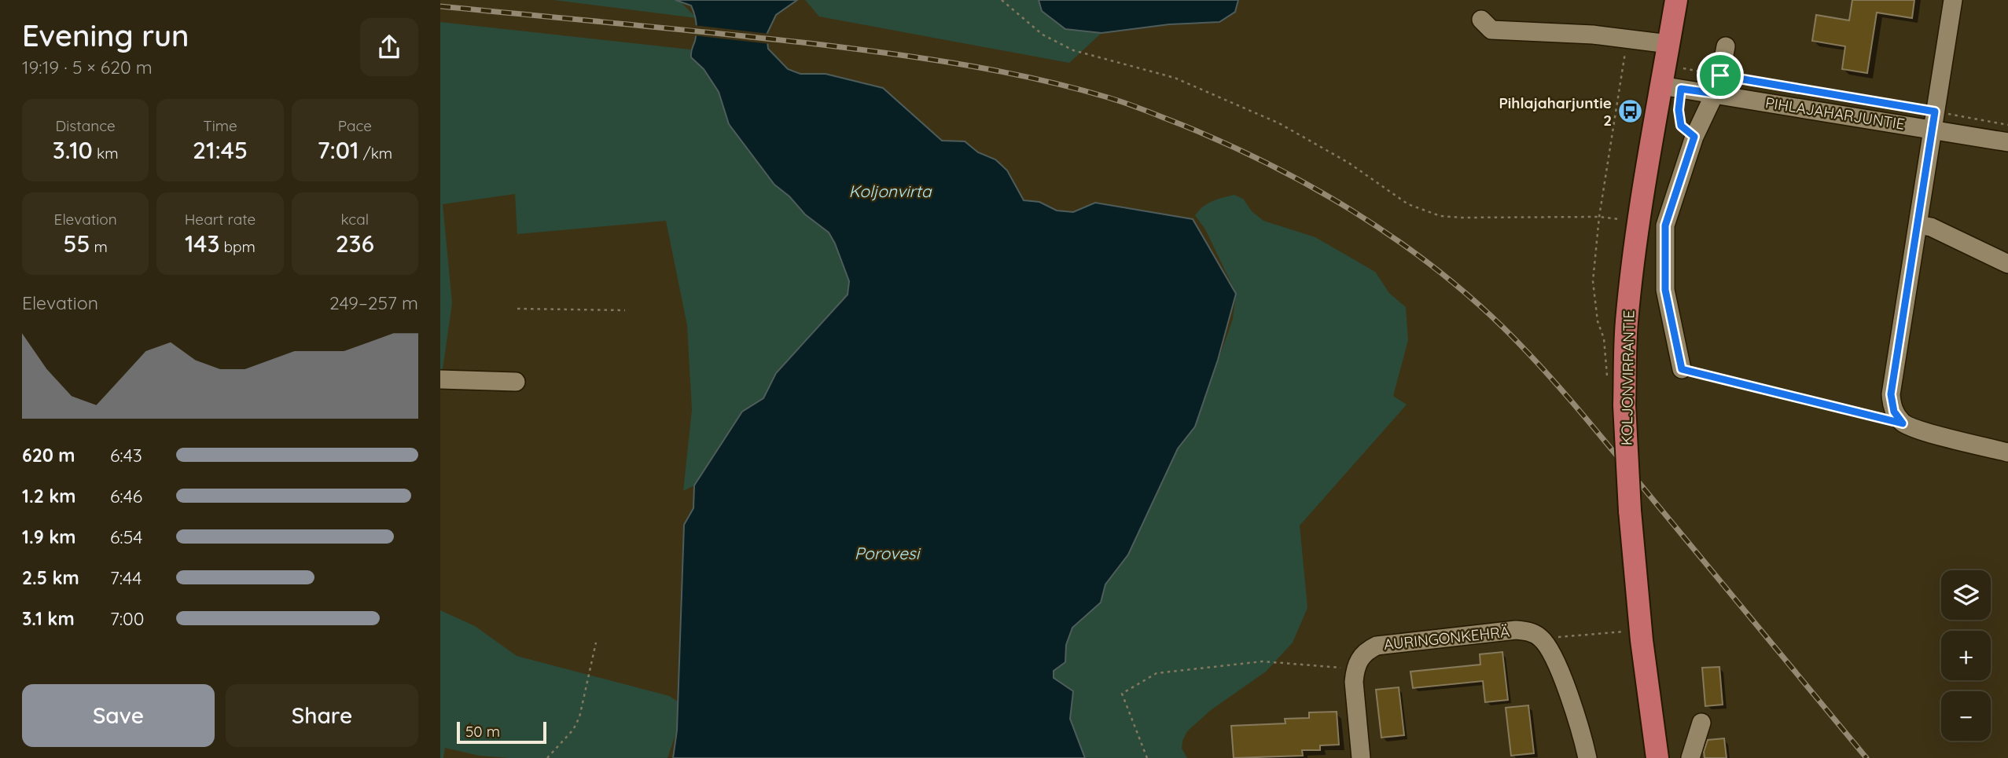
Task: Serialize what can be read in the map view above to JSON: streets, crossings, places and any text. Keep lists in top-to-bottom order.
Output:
{
  "streets": {
    "main road": ["KOLJONVIRRANTIE"],
    "street": ["PIHLAJAHARJUNTIE", "AURINGONKEHRÄ"]
  },
  "crossings": [
    ["PIHLAJAHARJUNTIE", "KOLJONVIRRANTIE"]
  ],
  "water": ["Koljonvirta", "Porovesi"],
  "places": {
    "bus stop": ["Pihlajaharjuntie 2"]
  },
  "scale_bar": "50 m",
  "page": {
    "heading": ["Evening run", "19:19 · 5 × 620 m"],
    "stats": [
      ["Distance", "3.10 km"],
      ["Time", "21:45"],
      ["Pace", "7:01 /km"],
      ["Elevation", "55 m"],
      ["Heart rate", "143 bpm"],
      ["kcal", "236"]
    ],
    "chart": ["Elevation", "249–257 m"],
    "list": [
      {
        "name": "620 m",
        "note": "6:43"
      },
      {
        "name": "1.2 km",
        "note": "6:46"
      },
      {
        "name": "1.9 km",
        "note": "6:54"
      },
      {
        "name": "2.5 km",
        "note": "7:44"
      },
      {
        "name": "3.1 km",
        "note": "7:00"
      }
    ],
    "map_buttons": ["+", "−"],
    "buttons": ["Save", "Share"],
    "scale": "50 m"
  }
}
